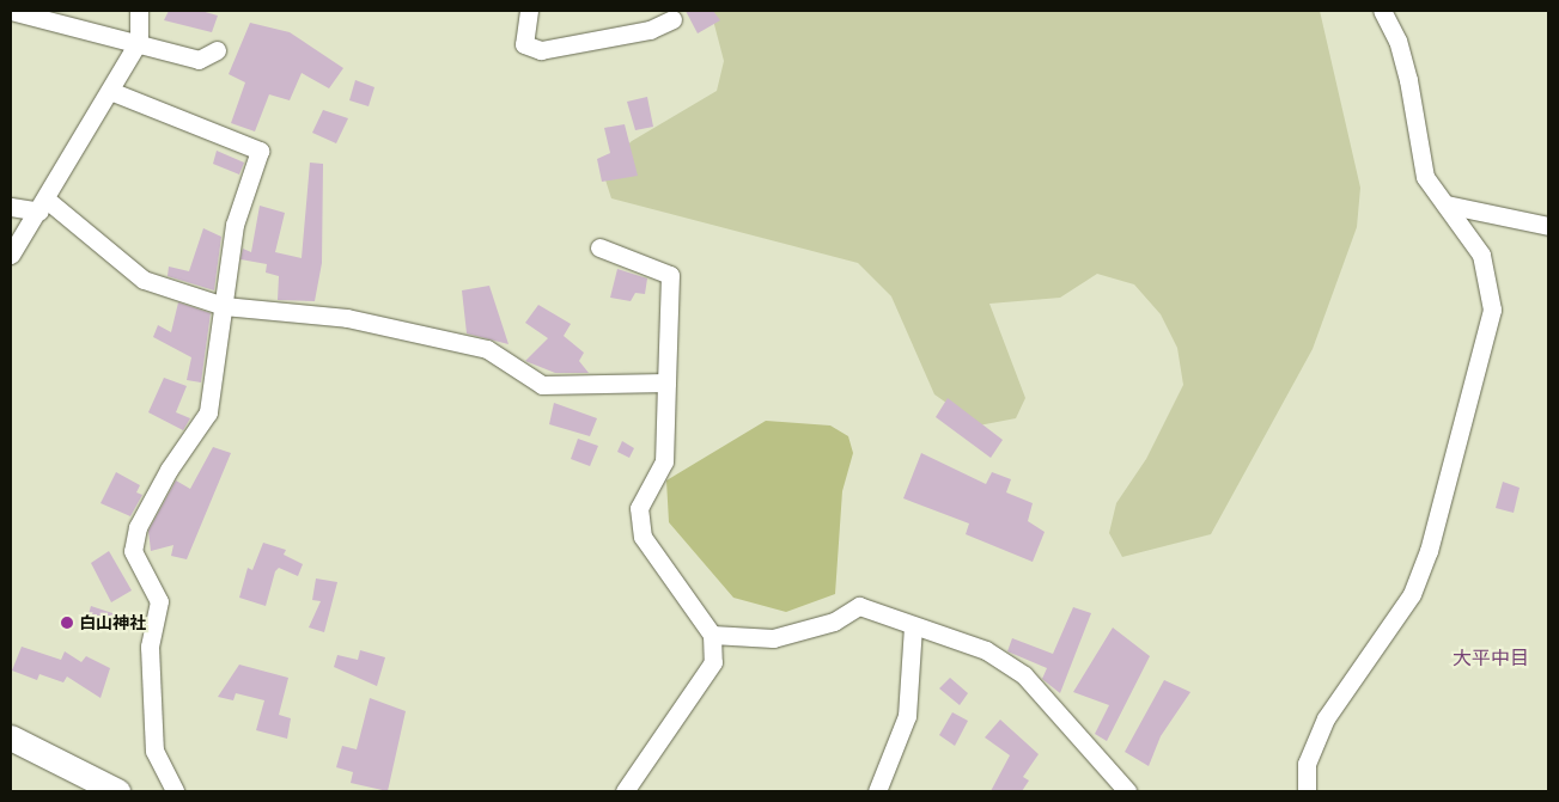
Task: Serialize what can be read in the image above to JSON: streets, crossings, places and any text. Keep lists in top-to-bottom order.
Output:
{
  "districts": ["大平中目"],
  "places": ["白山神社"]
}
